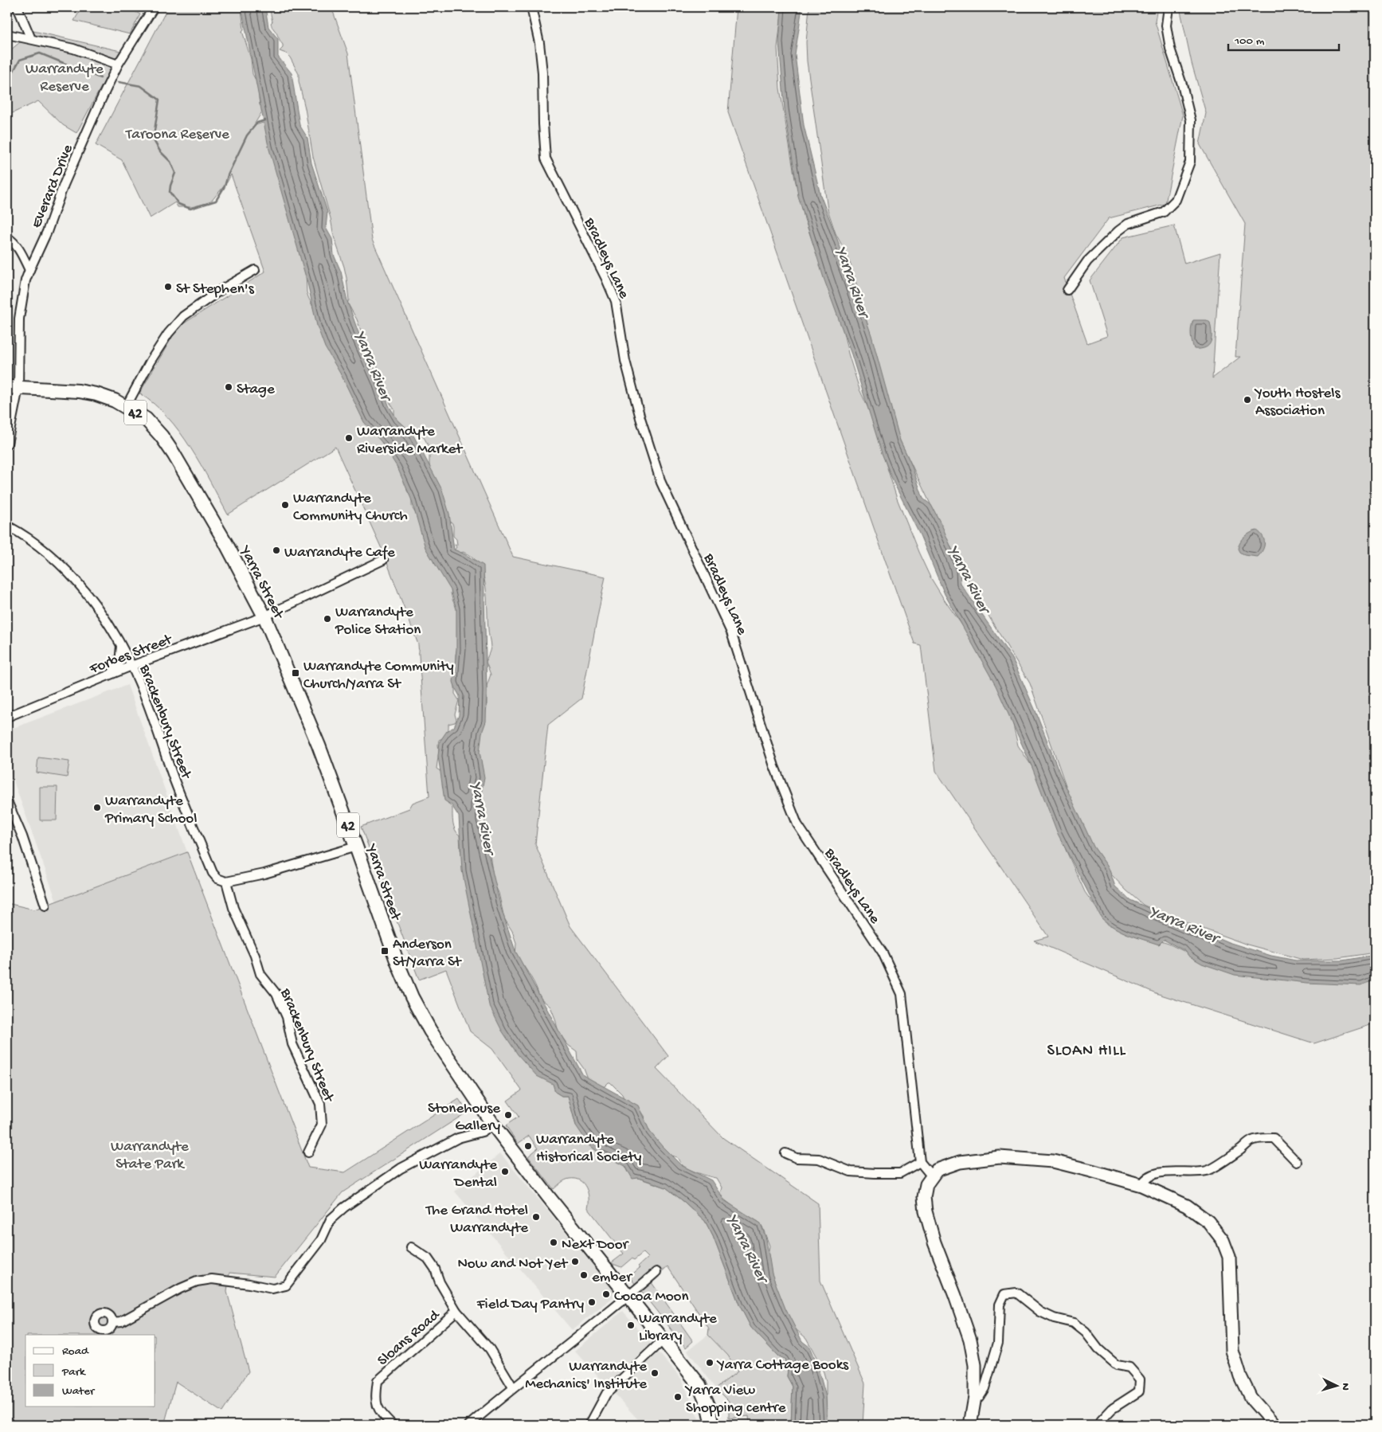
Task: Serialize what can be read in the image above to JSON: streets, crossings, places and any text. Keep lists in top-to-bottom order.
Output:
{
  "streets": {
    "main road": ["42", "Yarra Street"],
    "street": [
      "Everard Drive",
      "Bradleys Lane",
      "Forbes Street",
      "Brackenbury Street",
      "Sloans Road"
    ]
  },
  "crossings": [
    ["Everard Drive", "Yarra Street"],
    ["Yarra Street", "Forbes Street"],
    ["Forbes Street", "Brackenbury Street"]
  ],
  "districts": ["SLOAN HILL"],
  "water": ["Yarra River"],
  "parks": ["Warrandyte Reserve", "Taroona Reserve", "Warrandyte State Park"],
  "places": {
    "other": [
      "St Stephen's",
      "Stage",
      "Youth Hostels Association",
      "Warrandyte Riverside Market",
      "Warrandyte Community Church",
      "Warrandyte Cafe",
      "Warrandyte Police Station",
      "Warrandyte Primary School",
      "Stonehouse Gallery",
      "Warrandyte Historical Society",
      "Warrandyte Dental",
      "The Grand Hotel Warrandyte",
      "Next Door",
      "Now and Not Yet",
      "ember",
      "Cocoa Moon",
      "Field Day Pantry",
      "Warrandyte Library",
      "Yarra Cottage Books",
      "Warrandyte Mechanics' Institute",
      "Yarra View Shopping centre"
    ],
    "transit": ["Warrandyte Community Church/Yarra St", "Anderson St/Yarra St"]
  },
  "legend": ["Road", "Park", "Water"],
  "scale_bar": "100 m",
  "north": "right"
}
